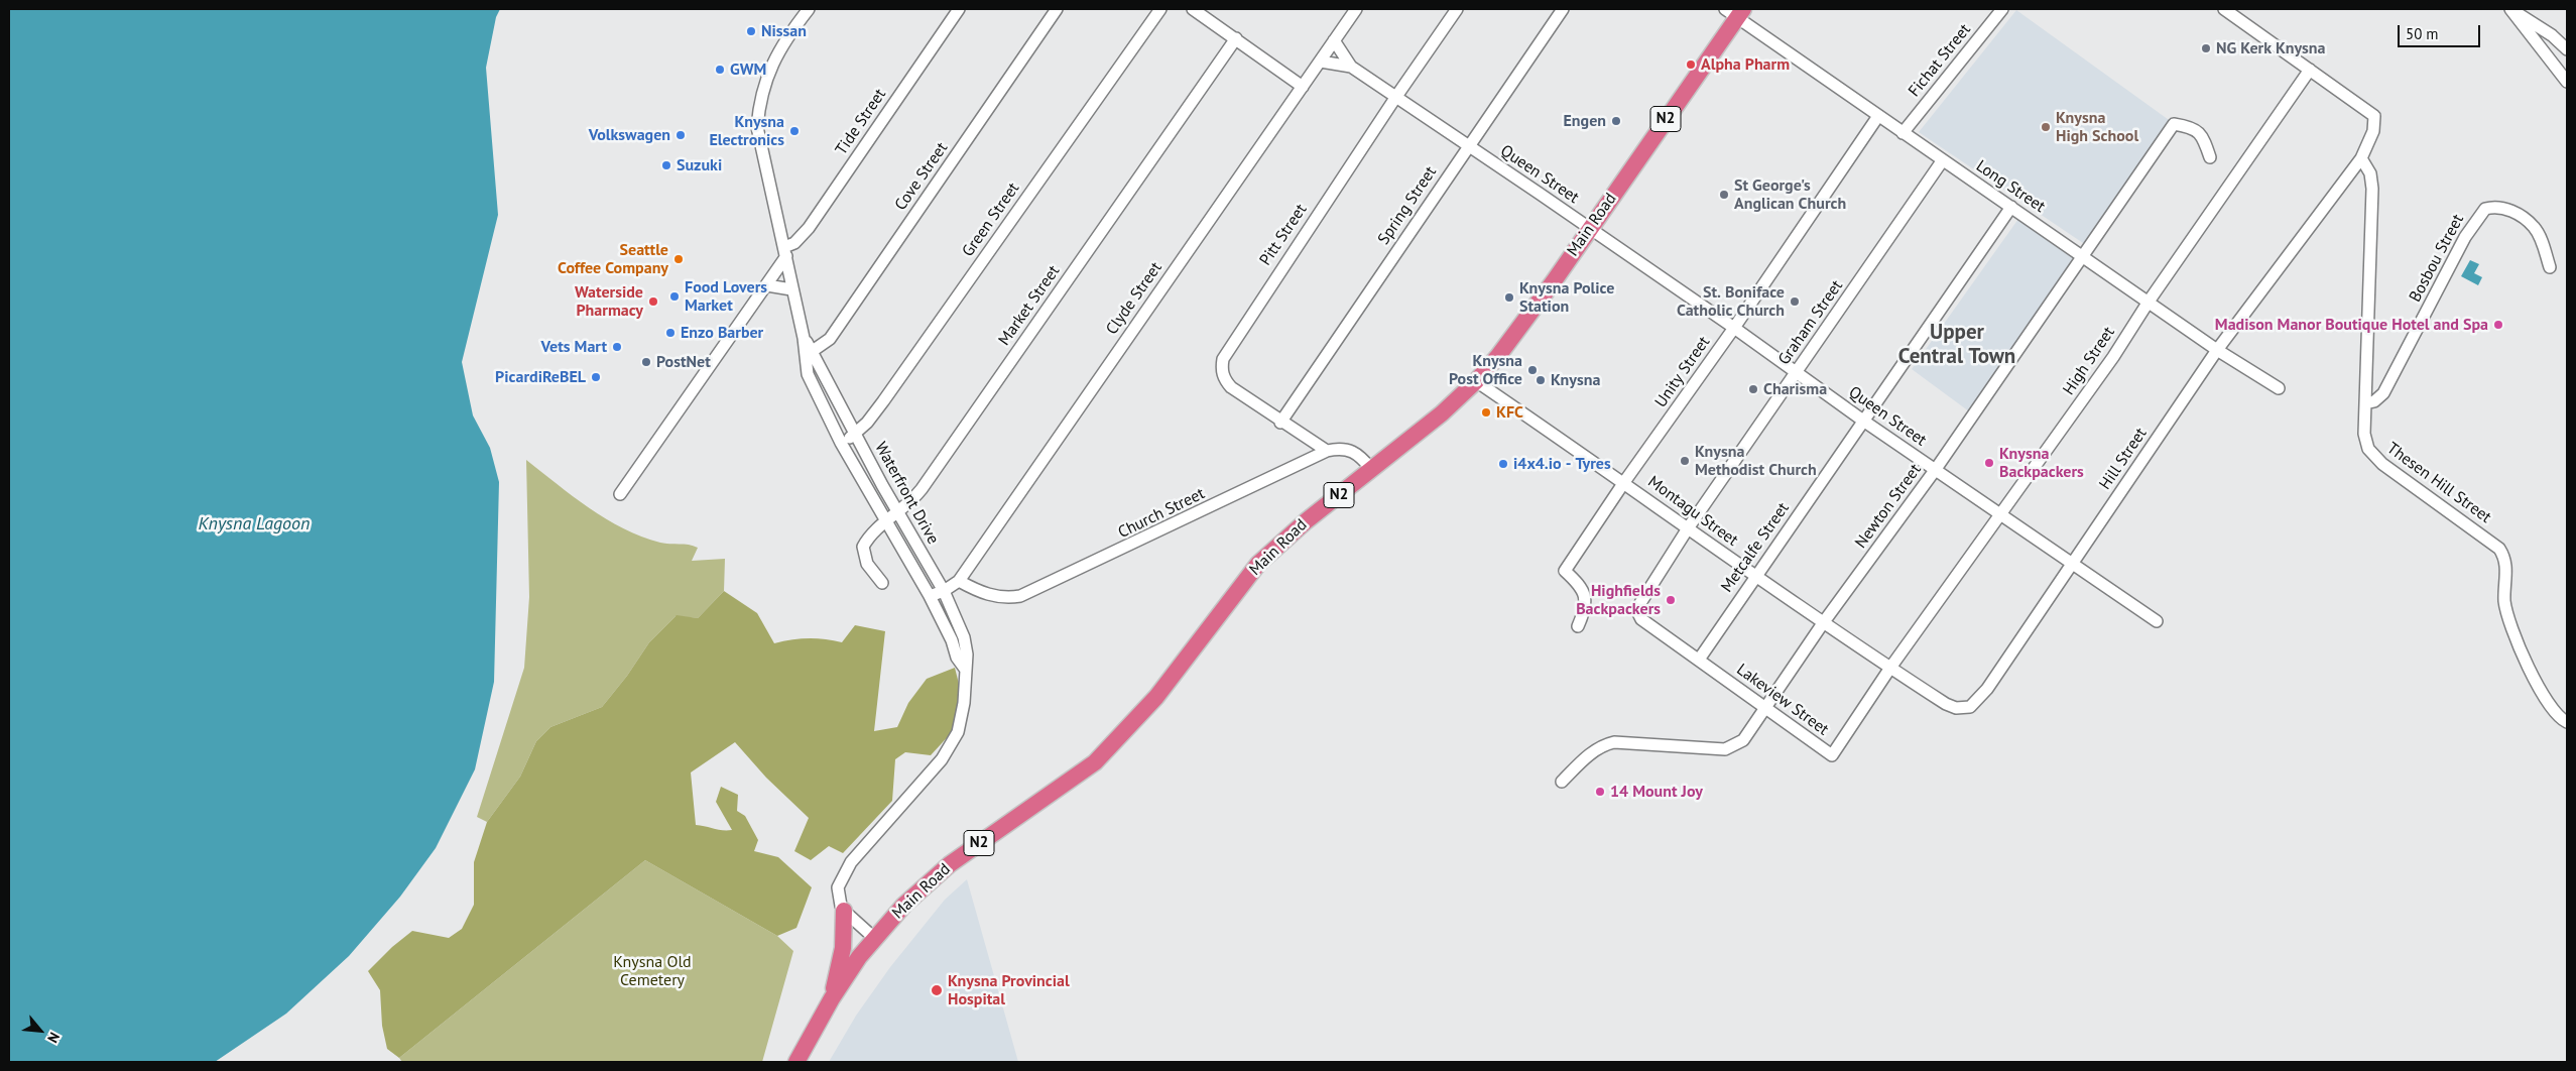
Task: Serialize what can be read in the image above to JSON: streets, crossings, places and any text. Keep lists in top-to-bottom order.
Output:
{
  "streets": {
    "highway": ["N2", "Main Road"],
    "street": [
      "Fichat Street",
      "Tide Street",
      "Queen Street",
      "Cove Street",
      "Long Street",
      "Spring Street",
      "Green Street",
      "Pitt Street",
      "Bosbou Street",
      "Clyde Street",
      "Market Street",
      "Graham Street",
      "High Street",
      "Unity Street",
      "Hill Street",
      "Thesen Hill Street",
      "Waterfront Drive",
      "Newton Street",
      "Montagu Street",
      "Church Street",
      "Metcalfe Street",
      "Lakeview Street"
    ]
  },
  "crossings": [
    ["Fichat Street", "Long Street"],
    ["N2", "Main Road"],
    ["Tide Street", "Waterfront Drive"],
    ["Queen Street", "Spring Street"],
    ["Queen Street", "Main Road"],
    ["Queen Street", "Pitt Street"],
    ["Queen Street", "Clyde Street"],
    ["Queen Street", "Graham Street"],
    ["Queen Street", "High Street"],
    ["Queen Street", "Unity Street"],
    ["Queen Street", "Hill Street"],
    ["Queen Street", "Newton Street"],
    ["Queen Street", "Metcalfe Street"],
    ["Cove Street", "Waterfront Drive"],
    ["Long Street", "Main Road"],
    ["Long Street", "Graham Street"],
    ["Long Street", "High Street"],
    ["Long Street", "Unity Street"],
    ["Long Street", "Hill Street"],
    ["Long Street", "Newton Street"],
    ["Long Street", "Metcalfe Street"],
    ["Spring Street", "Pitt Street"],
    ["Green Street", "Waterfront Drive"],
    ["Main Road", "Montagu Street"],
    ["Main Road", "Church Street"],
    ["Pitt Street", "Church Street"],
    ["Bosbou Street", "Thesen Hill Street"],
    ["Clyde Street", "Waterfront Drive"],
    ["Clyde Street", "Church Street"],
    ["Market Street", "Waterfront Drive"],
    ["Graham Street", "Montagu Street"],
    ["Graham Street", "Lakeview Street"],
    ["High Street", "Hill Street"],
    ["High Street", "Montagu Street"],
    ["High Street", "Lakeview Street"],
    ["Unity Street", "Montagu Street"],
    ["Hill Street", "Thesen Hill Street"],
    ["Hill Street", "Montagu Street"],
    ["Hill Street", "Lakeview Street"],
    ["Newton Street", "Montagu Street"],
    ["Newton Street", "Lakeview Street"],
    ["Montagu Street", "Metcalfe Street"],
    ["Montagu Street", "Lakeview Street"],
    ["Metcalfe Street", "Lakeview Street"]
  ],
  "districts": ["Upper Central Town"],
  "water": ["Knysna Lagoon"],
  "parks": ["Knysna Old Cemetery"],
  "places": [
    "Nissan",
    "NG Kerk Knysna",
    "Alpha Pharm",
    "GWM",
    "Engen",
    "Knysna High School",
    "Knysna Electronics",
    "Volkswagen",
    "Suzuki",
    "St George's Anglican Church",
    "Seattle Coffee Company",
    "Food Lovers Market",
    "Knysna Police Station",
    "Waterside Pharmacy",
    "St. Boniface Catholic Church",
    "Madison Manor Boutique Hotel and Spa",
    "Enzo Barber",
    "Vets Mart",
    "PostNet",
    "Knysna Post Office",
    "PicardiReBEL",
    "Knysna",
    "Charisma",
    "KFC",
    "Knysna Methodist Church",
    "Knysna Backpackers",
    "i4x4.io - Tyres",
    "Highfields Backpackers",
    "14 Mount Joy",
    "Knysna Provincial Hospital"
  ],
  "scale_bar": "50 m",
  "north": "bottom right"
}
